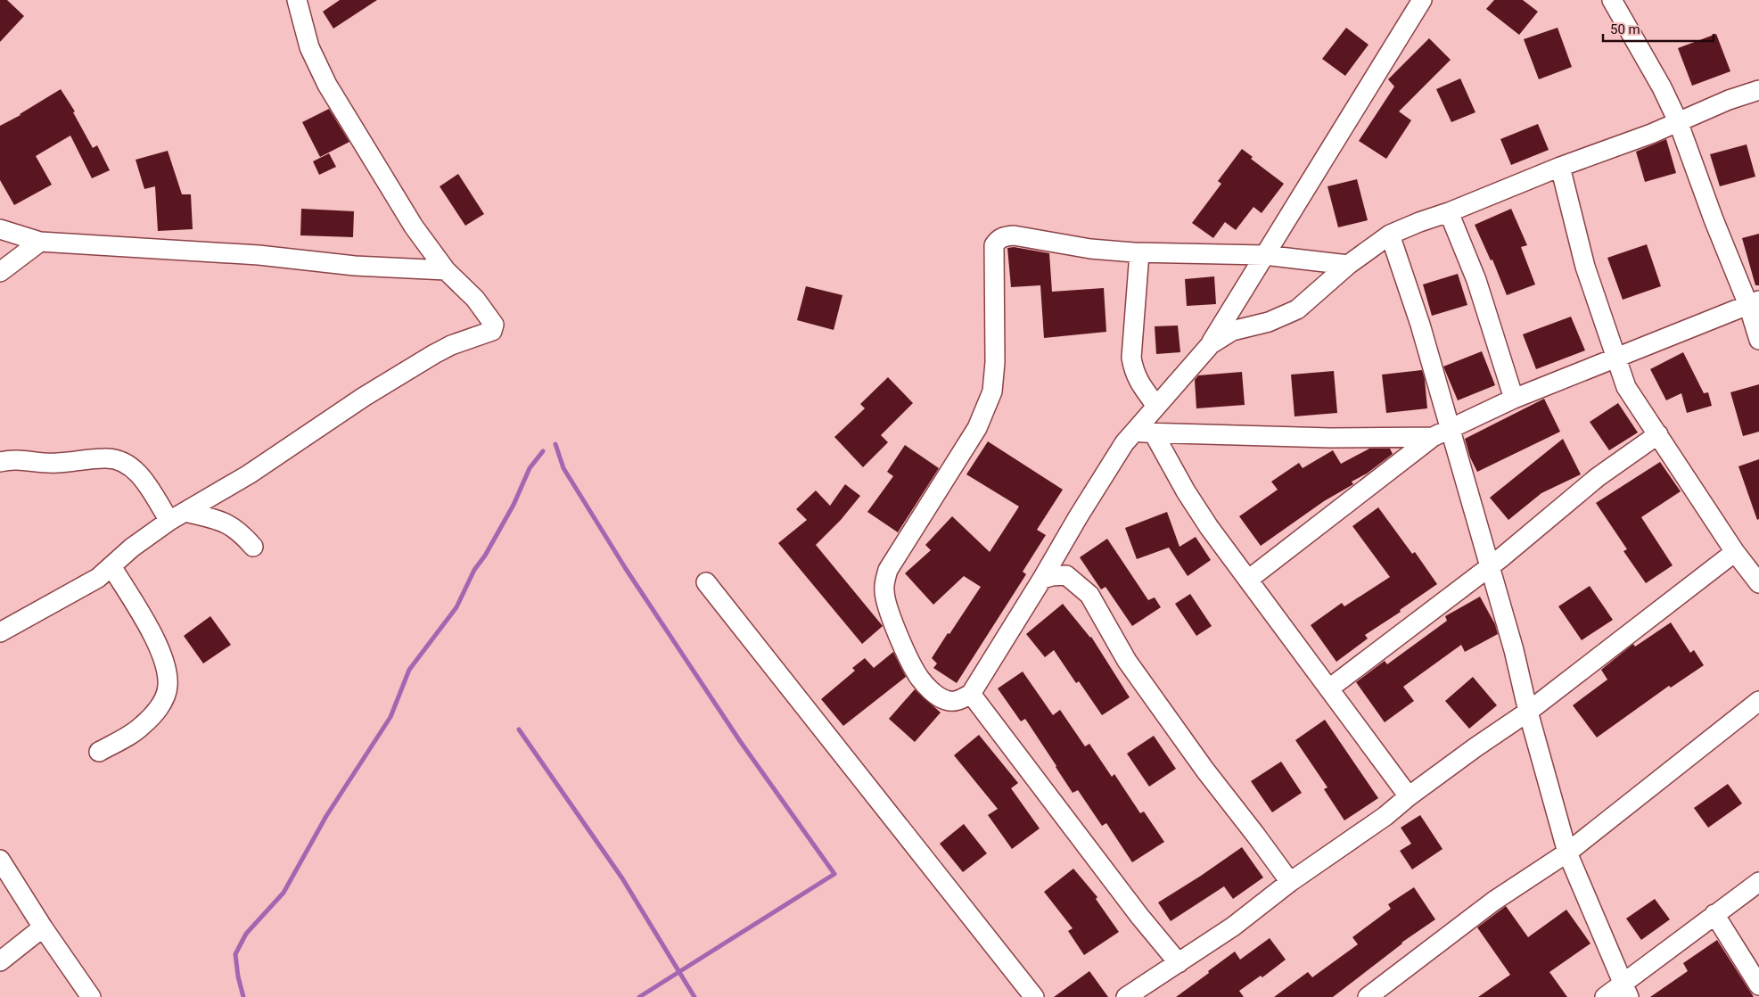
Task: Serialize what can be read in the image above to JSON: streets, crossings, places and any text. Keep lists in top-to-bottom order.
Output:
{
  "scale_bar": "50 m"
}
